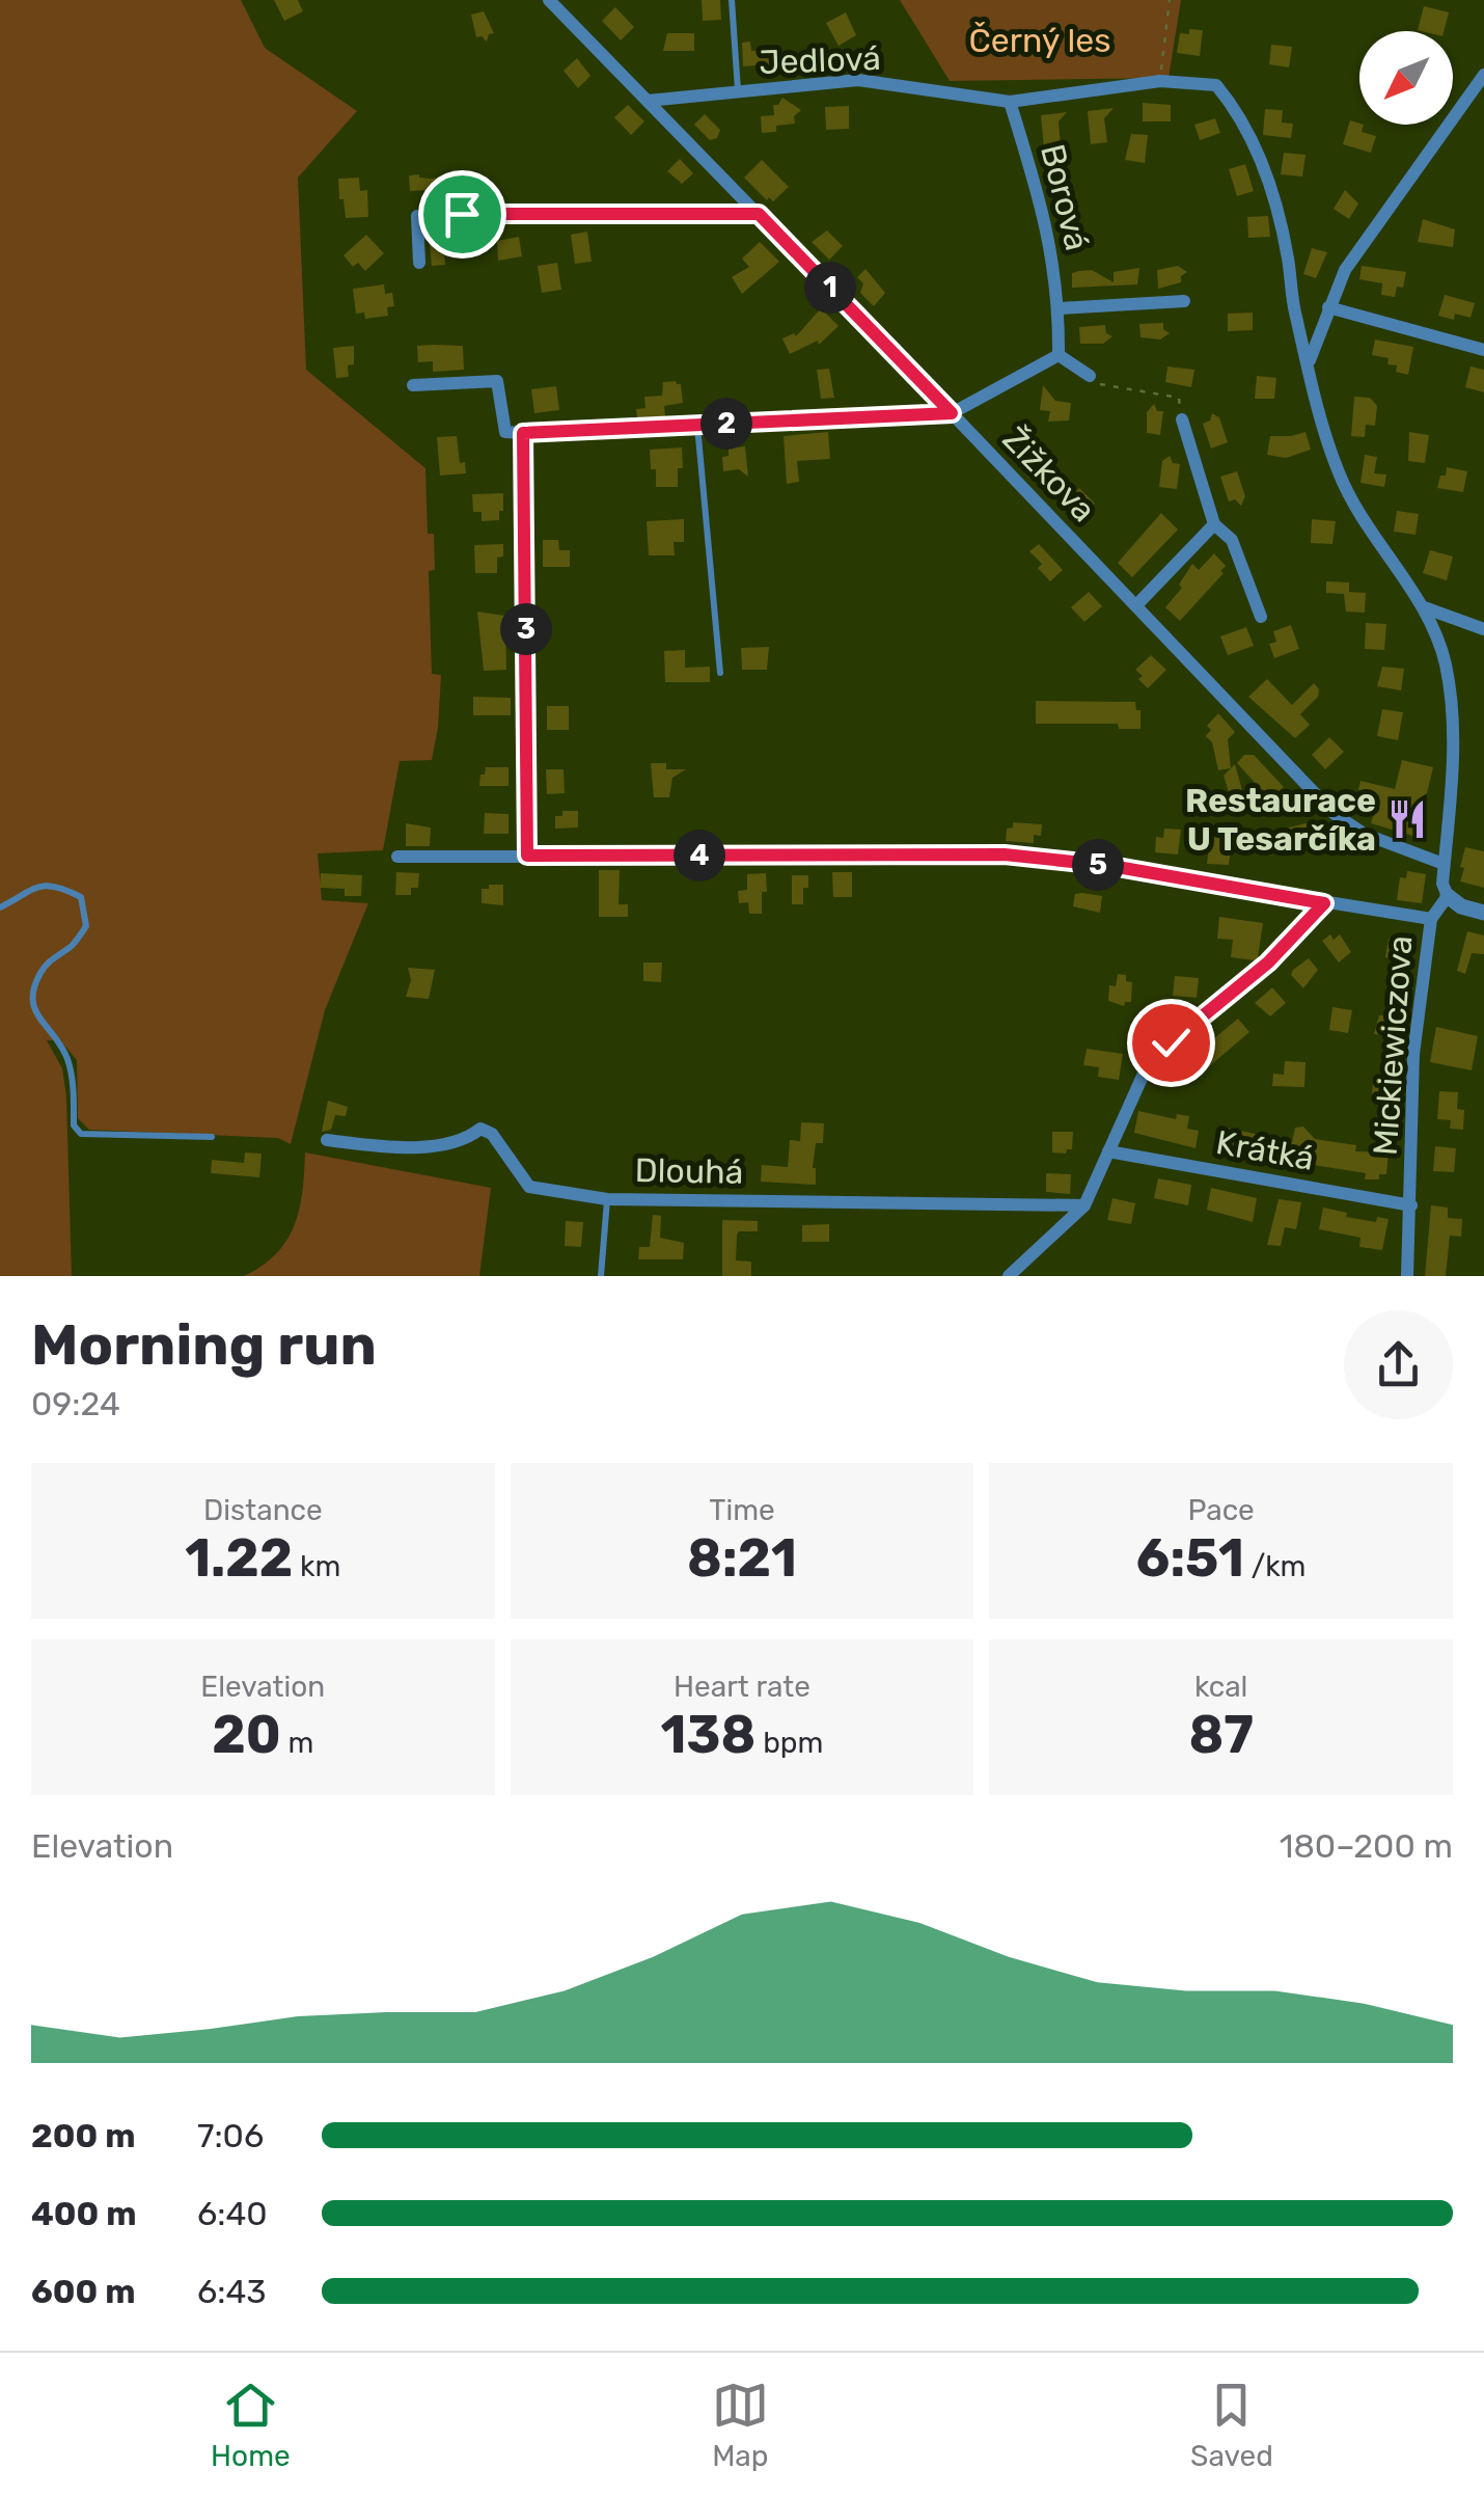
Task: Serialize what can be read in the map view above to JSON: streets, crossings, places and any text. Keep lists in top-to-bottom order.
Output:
{
  "streets": {
    "street": [
      "Jedlová",
      "Borová",
      "Žižkova",
      "Mickiewiczova",
      "Krátká",
      "Dlouhá"
    ]
  },
  "crossings": [
    ["Jedlová", "Borová"],
    ["Jedlová", "Žižkova"],
    ["Jedlová", "Mickiewiczova"],
    ["Žižkova", "Mickiewiczova"],
    ["Mickiewiczova", "Krátká"]
  ],
  "parks": ["Černý les"],
  "places": {
    "restaurant": ["Restaurace U Tesarčíka"]
  },
  "north": "bottom left",
  "page": {
    "pins": [
      "1",
      "2",
      "3",
      "4",
      "5"
    ],
    "heading": ["Morning run", "09:24"],
    "stats": [
      ["Distance", "1.22 km"],
      ["Time", "8:21"],
      ["Pace", "6:51 /km"],
      ["Elevation", "20 m"],
      ["Heart rate", "138 bpm"],
      ["kcal", "87"]
    ],
    "chart": ["Elevation", "180–200 m"],
    "list": [
      {
        "name": "200 m",
        "note": "7:06"
      },
      {
        "name": "400 m",
        "note": "6:40"
      },
      {
        "name": "600 m",
        "note": "6:43"
      }
    ],
    "tabs": ["Home", "Map", "Saved"]
  }
}
